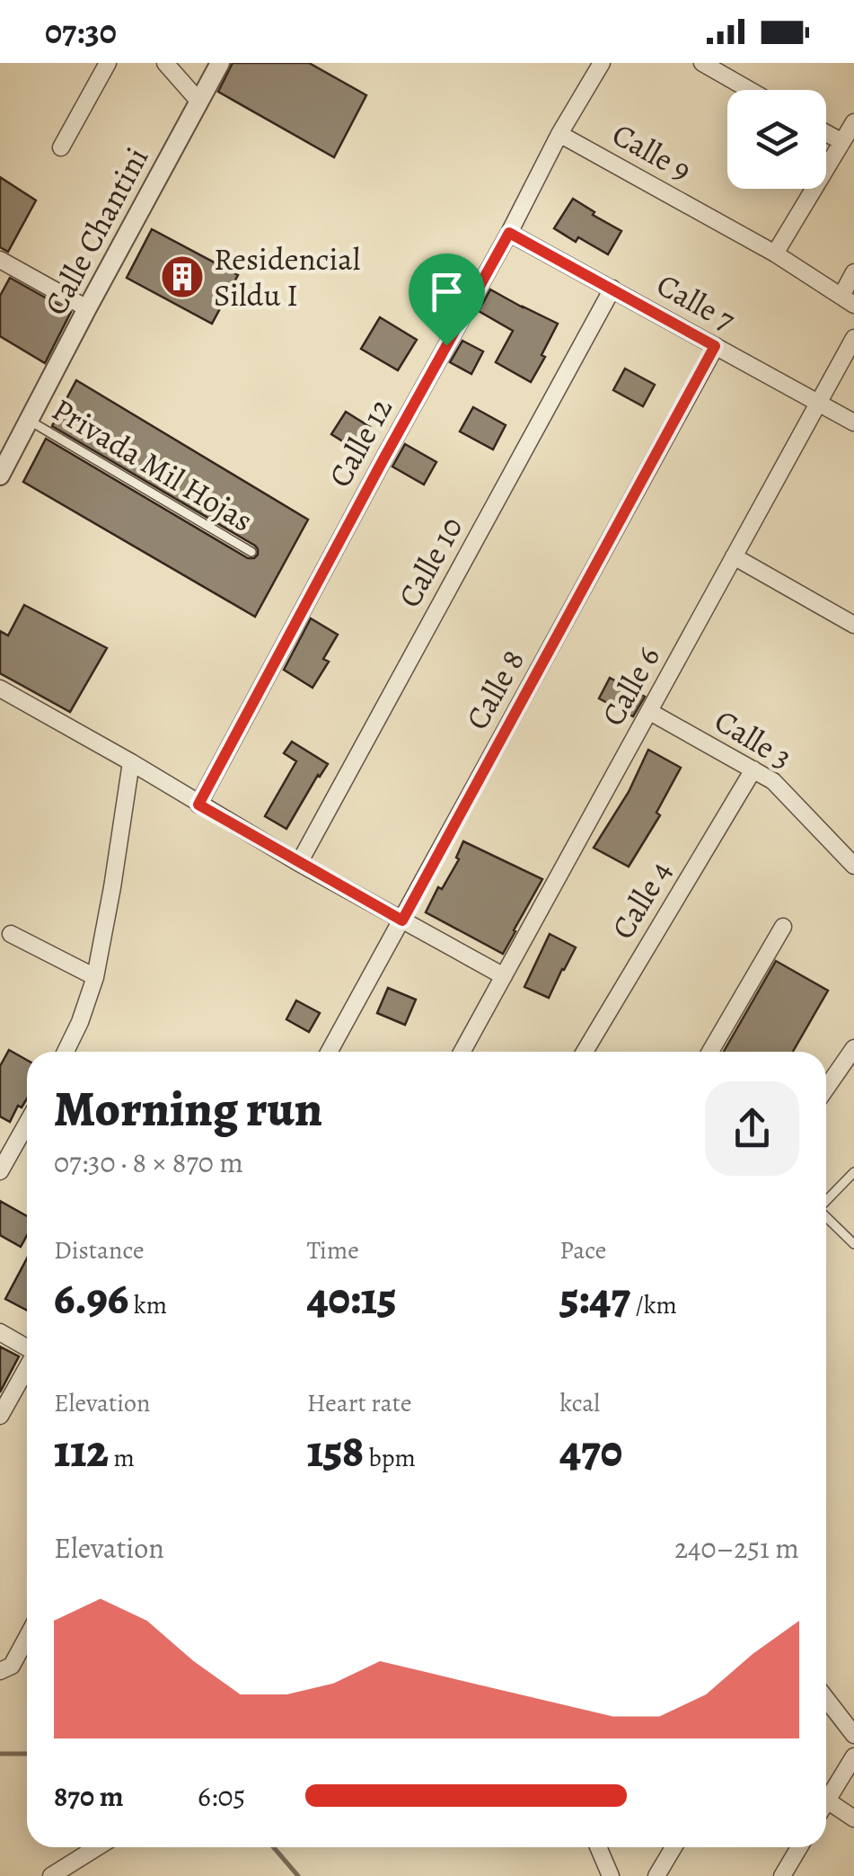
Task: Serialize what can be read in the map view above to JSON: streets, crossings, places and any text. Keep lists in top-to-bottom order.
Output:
{
  "streets": {
    "street": [
      "Calle 9",
      "Calle Chantini",
      "Calle 7",
      "Calle 12",
      "Calle 10",
      "Calle 6",
      "Calle 8",
      "Calle 3",
      "Calle 4"
    ],
    "lane": ["Privada Mil Hojas"]
  },
  "crossings": [
    ["Calle 9", "Calle 12"],
    ["Calle Chantini", "Privada Mil Hojas"],
    ["Calle 7", "Calle 12"],
    ["Calle 7", "Calle 10"],
    ["Calle 7", "Calle 6"],
    ["Calle 7", "Calle 8"],
    ["Calle 6", "Calle 3"],
    ["Calle 3", "Calle 4"]
  ],
  "places": {
    "building": ["Residencial Sildu I"]
  },
  "page": {
    "status": "07:30",
    "heading": ["Morning run", "07:30 · 8 × 870 m"],
    "stats": [
      ["Distance", "6.96 km"],
      ["Time", "40:15"],
      ["Pace", "5:47 /km"],
      ["Elevation", "112 m"],
      ["Heart rate", "158 bpm"],
      ["kcal", "470"]
    ],
    "chart": ["Elevation", "240–251 m"],
    "list": [
      {
        "name": "870 m",
        "note": "6:05"
      }
    ]
  }
}
